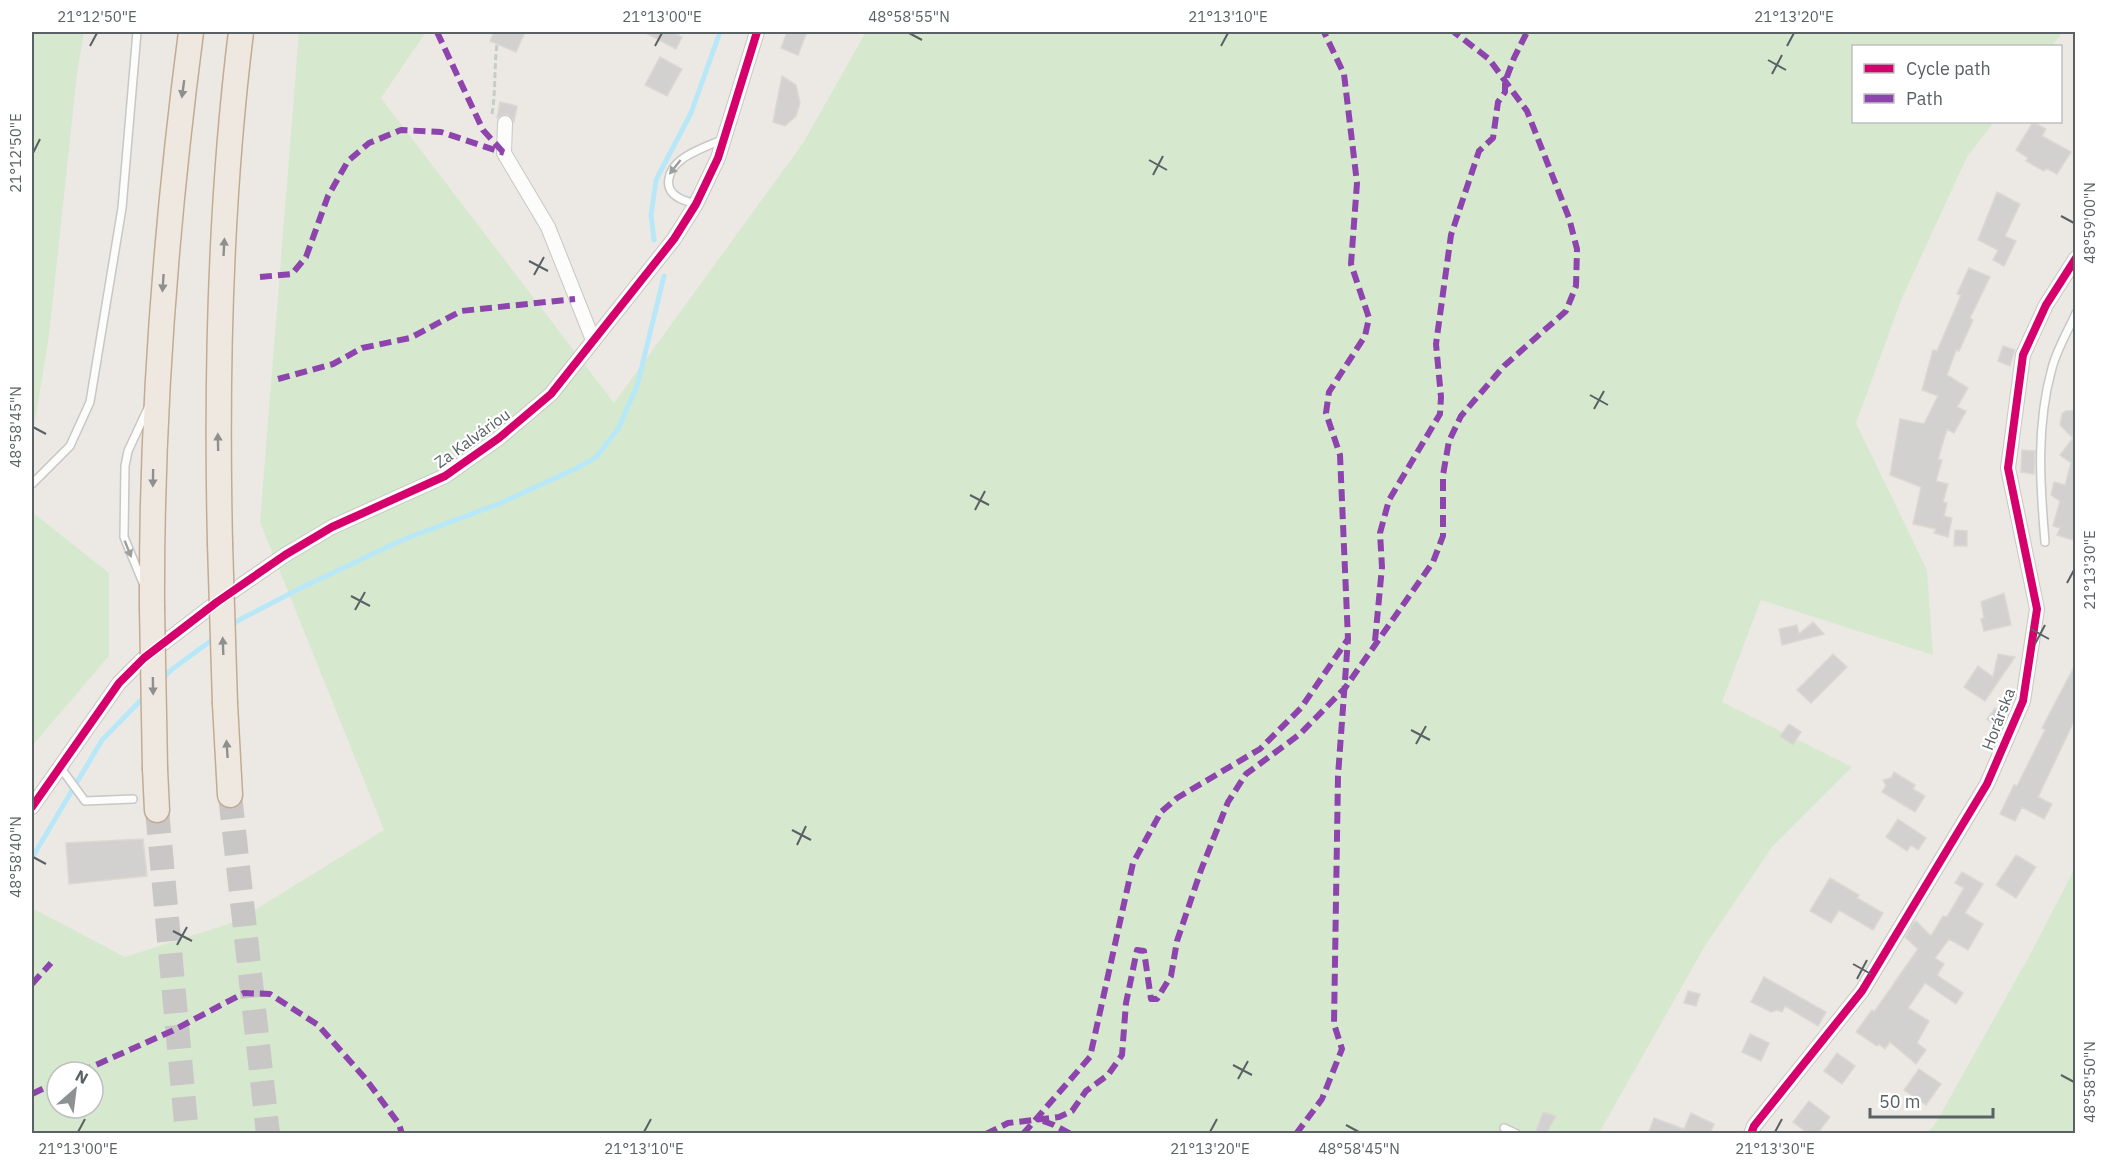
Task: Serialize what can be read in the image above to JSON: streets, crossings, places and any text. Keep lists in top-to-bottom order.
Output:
{
  "streets": {
    "street": ["Za Kalváriou", "Horárska"]
  },
  "legend": ["Cycle path", "Path"],
  "scale_bar": "50 m",
  "north": "top right",
  "coordinates": [
    "21°12'50\"E",
    "21°13'00\"E",
    "48°58'55\"N",
    "21°13'10\"E",
    "21°13'20\"E",
    "48°59'00\"N",
    "48°58'45\"N",
    "21°13'30\"E",
    "48°58'40\"N",
    "48°58'50\"N"
  ]
}
